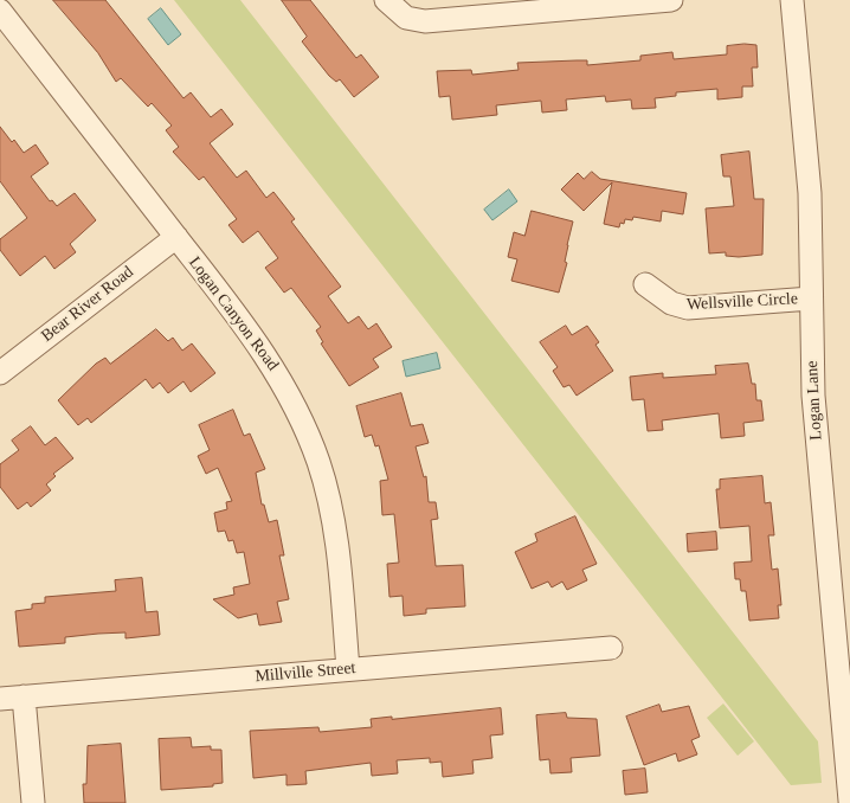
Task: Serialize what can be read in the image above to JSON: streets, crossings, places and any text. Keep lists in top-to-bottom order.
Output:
{
  "streets": {
    "street": [
      "Wellsville Circle",
      "Bear River Road",
      "Logan Canyon Road",
      "Logan Lane",
      "Millville Street"
    ]
  },
  "crossings": [
    ["Wellsville Circle", "Logan Lane"],
    ["Bear River Road", "Logan Canyon Road"],
    ["Logan Canyon Road", "Millville Street"]
  ]
}
